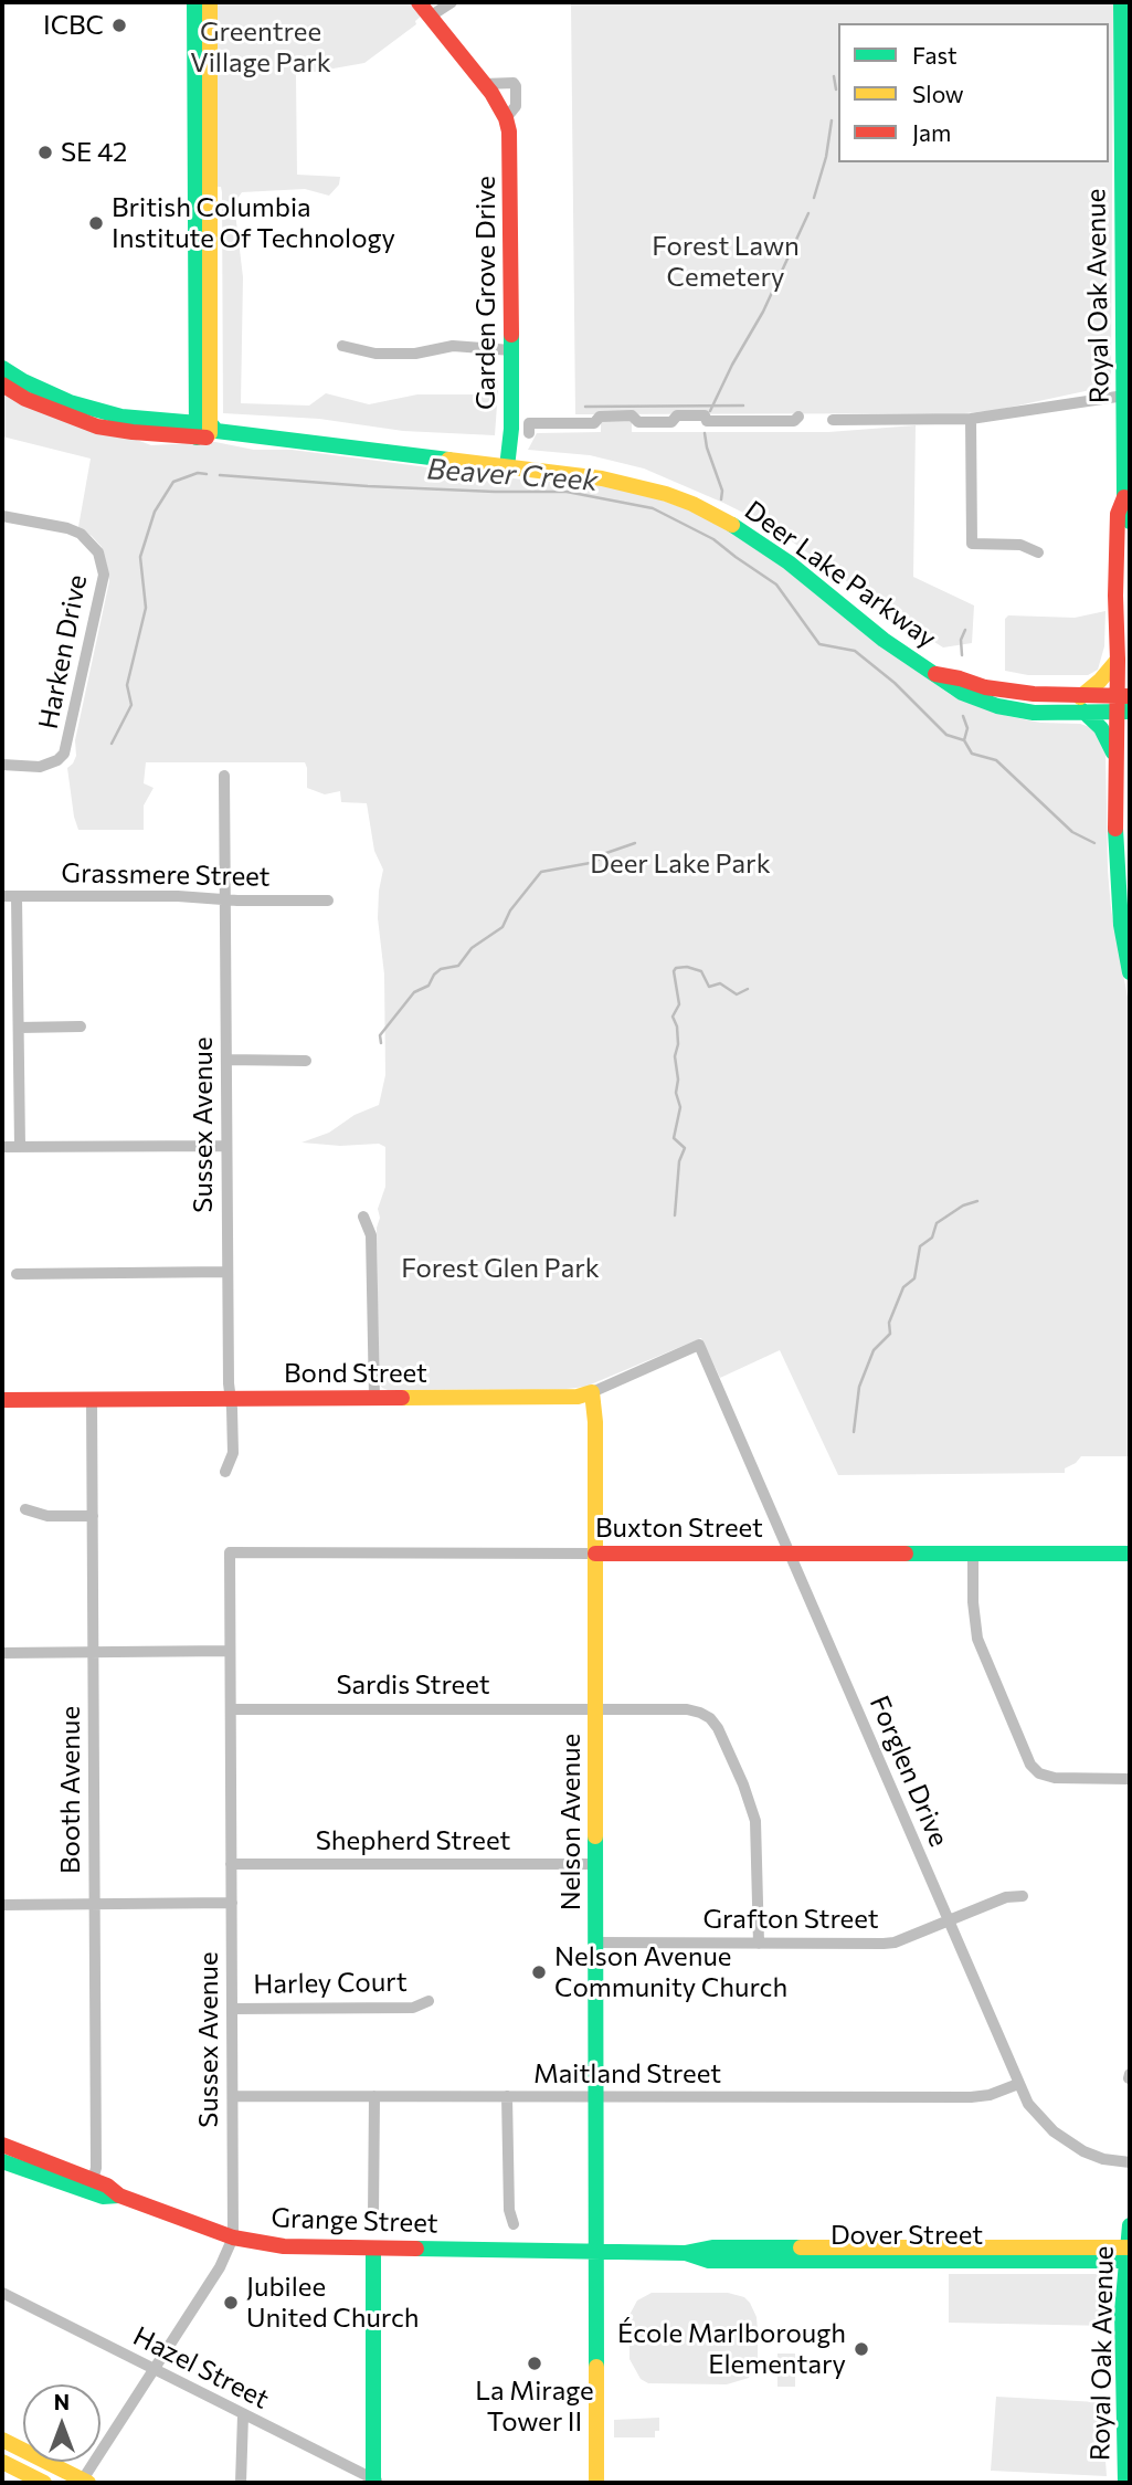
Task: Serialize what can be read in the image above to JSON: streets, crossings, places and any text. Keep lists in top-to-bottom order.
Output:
{
  "streets": {
    "street": [
      "Garden Grove Drive",
      "Royal Oak Avenue",
      "Deer Lake Parkway",
      "Harken Drive",
      "Grassmere Street",
      "Sussex Avenue",
      "Bond Street",
      "Buxton Street",
      "Sardis Street",
      "Forglen Drive",
      "Booth Avenue",
      "Nelson Avenue",
      "Shepherd Street",
      "Grafton Street",
      "Harley Court",
      "Maitland Street",
      "Grange Street",
      "Dover Street",
      "Hazel Street"
    ]
  },
  "crossings": [
    ["Garden Grove Drive", "Deer Lake Parkway"],
    ["Royal Oak Avenue", "Deer Lake Parkway"],
    ["Royal Oak Avenue", "Dover Street"],
    ["Grassmere Street", "Sussex Avenue"],
    ["Sussex Avenue", "Bond Street"],
    ["Sussex Avenue", "Buxton Street"],
    ["Sussex Avenue", "Sardis Street"],
    ["Sussex Avenue", "Shepherd Street"],
    ["Sussex Avenue", "Harley Court"],
    ["Sussex Avenue", "Maitland Street"],
    ["Sussex Avenue", "Grange Street"],
    ["Sussex Avenue", "Hazel Street"],
    ["Bond Street", "Forglen Drive"],
    ["Bond Street", "Booth Avenue"],
    ["Bond Street", "Nelson Avenue"],
    ["Buxton Street", "Forglen Drive"],
    ["Buxton Street", "Nelson Avenue"],
    ["Sardis Street", "Nelson Avenue"],
    ["Sardis Street", "Grafton Street"],
    ["Forglen Drive", "Grafton Street"],
    ["Forglen Drive", "Maitland Street"],
    ["Booth Avenue", "Grange Street"],
    ["Nelson Avenue", "Shepherd Street"],
    ["Nelson Avenue", "Grafton Street"],
    ["Nelson Avenue", "Maitland Street"],
    ["Nelson Avenue", "Grange Street"],
    ["Nelson Avenue", "Dover Street"],
    ["Grange Street", "Dover Street"]
  ],
  "water": ["Beaver Creek"],
  "parks": [
    "Greentree Village Park",
    "Forest Lawn Cemetery",
    "Deer Lake Park",
    "Forest Glen Park"
  ],
  "places": [
    "ICBC",
    "SE 42",
    "British Columbia Institute Of Technology",
    "Nelson Avenue Community Church",
    "Jubilee United Church",
    "École Marlborough Elementary",
    "La Mirage Tower II"
  ],
  "legend": ["Fast", "Slow", "Jam"],
  "north": "top"
}
